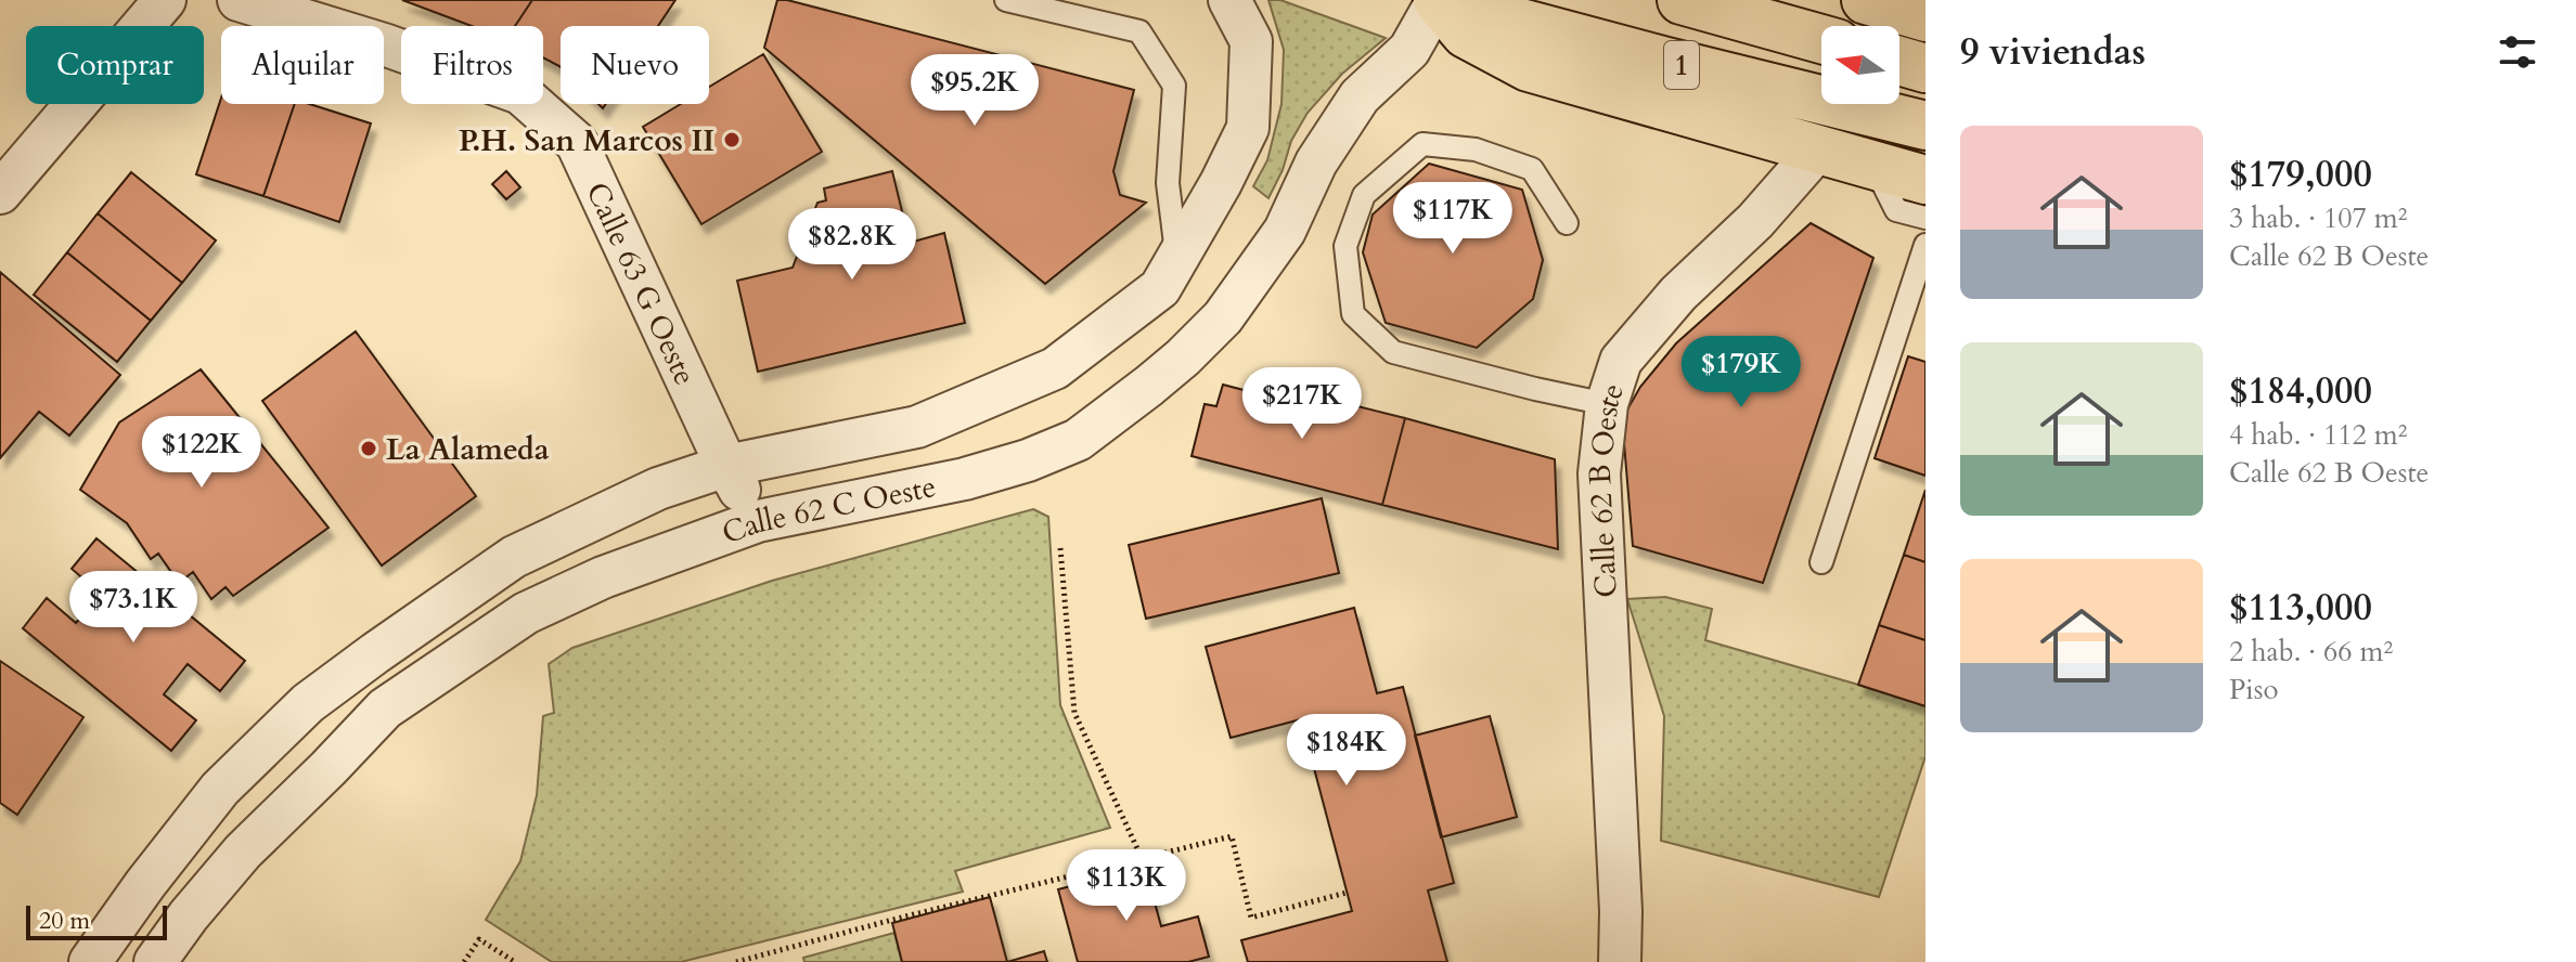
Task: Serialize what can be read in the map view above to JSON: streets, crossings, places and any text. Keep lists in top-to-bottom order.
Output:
{
  "streets": {
    "main road": ["1"],
    "street": ["Calle 63 G Oeste", "Calle 62 B Oeste", "Calle 62 C Oeste"]
  },
  "crossings": [
    ["1", "Calle 62 C Oeste"],
    ["Calle 63 G Oeste", "Calle 62 C Oeste"]
  ],
  "places": ["P.H. San Marcos II", "La Alameda"],
  "scale_bar": "20 m",
  "north": "left",
  "page": {
    "heading": "9 viviendas",
    "chip": [
      "Comprar",
      "Alquilar",
      "Filtros",
      "Nuevo"
    ],
    "price": [
      "$95.2K",
      "$117K",
      "$82.8K",
      "$179K",
      "$217K",
      "$122K",
      "$73.1K",
      "$184K",
      "$113K"
    ],
    "list": [
      {
        "name": "$179,000",
        "note": "3 hab. · 107 m² · Calle 62 B Oeste"
      },
      {
        "name": "$184,000",
        "note": "4 hab. · 112 m² · Calle 62 B Oeste"
      },
      {
        "name": "$113,000",
        "note": "2 hab. · 66 m² · Piso"
      }
    ],
    "scale": "20 m"
  }
}
